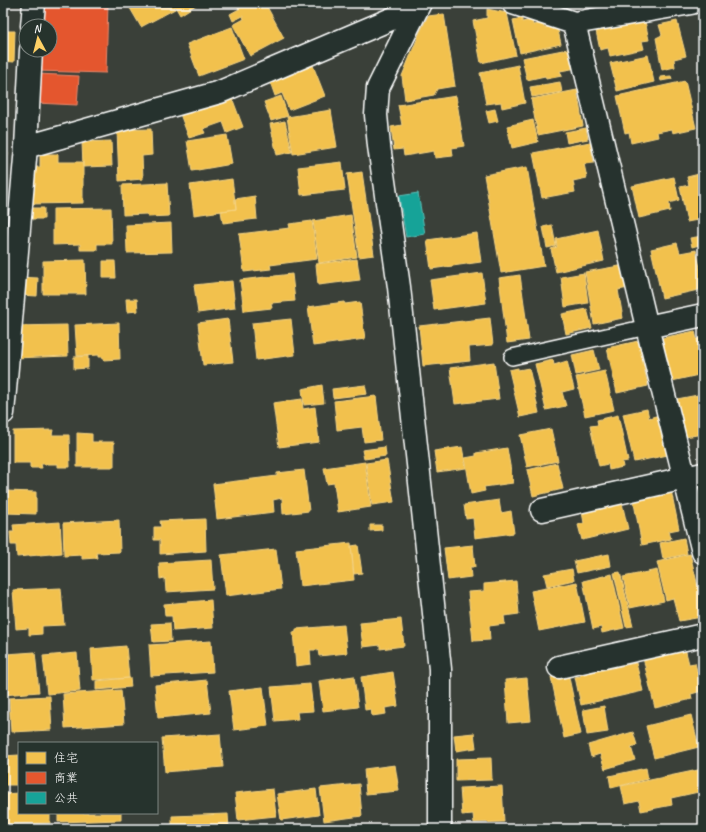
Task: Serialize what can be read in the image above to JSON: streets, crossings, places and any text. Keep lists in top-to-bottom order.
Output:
{
  "legend": ["住宅", "商業", "公共"],
  "north": "top"
}
